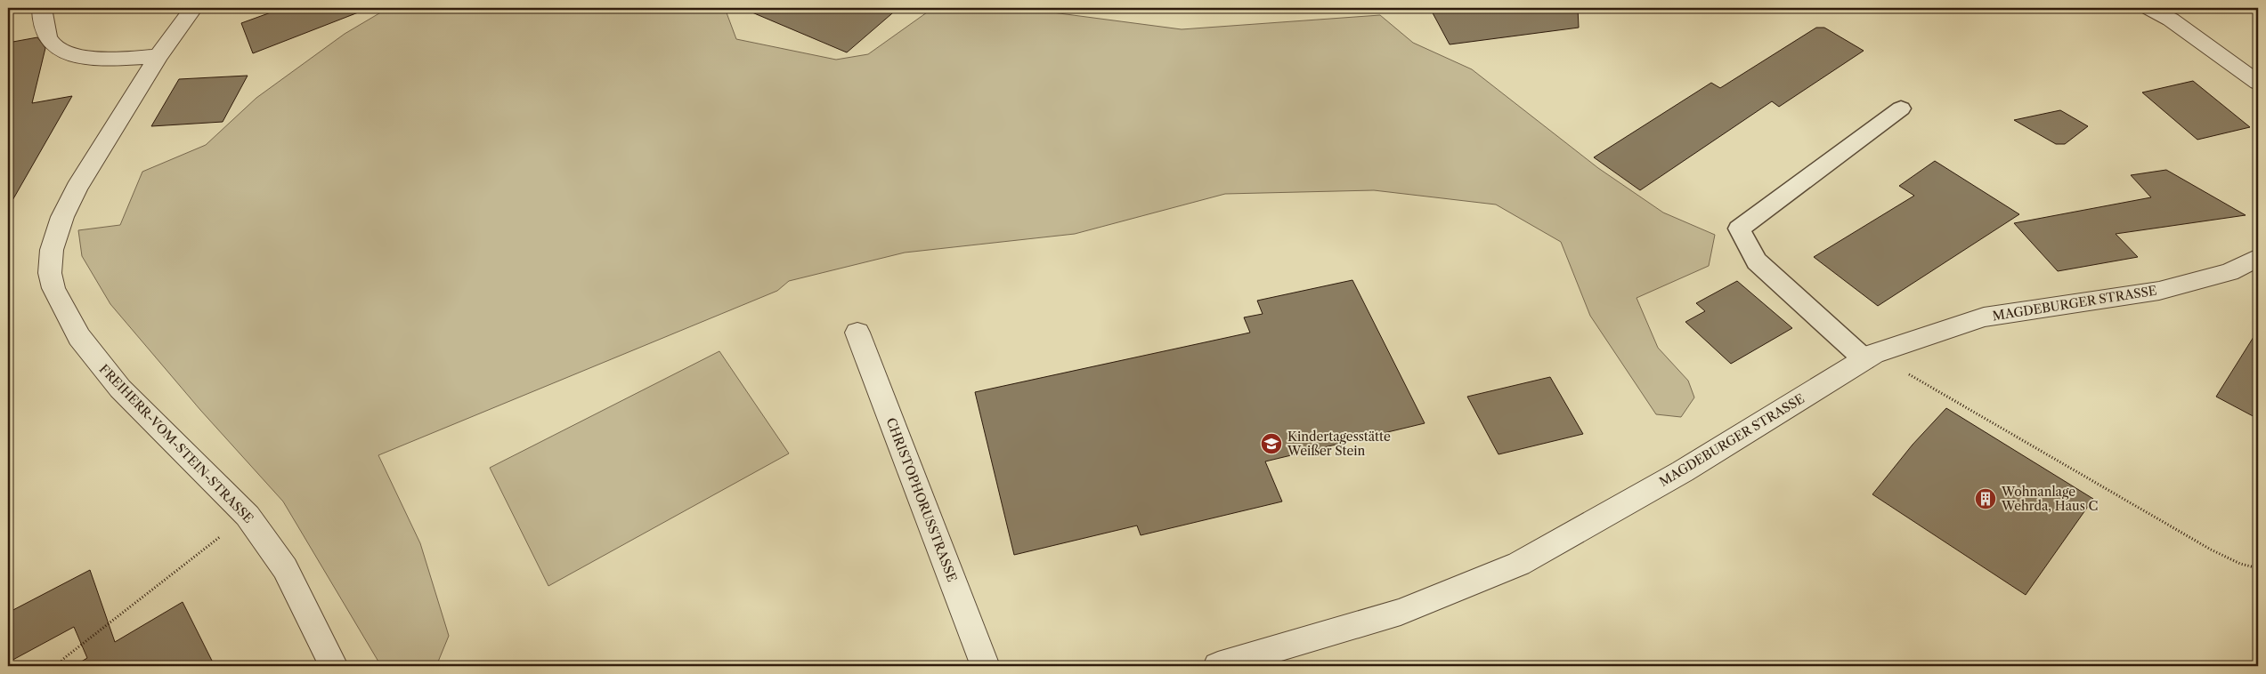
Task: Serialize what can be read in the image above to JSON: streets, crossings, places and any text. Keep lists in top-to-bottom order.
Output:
{
  "streets": {
    "street": ["MAGDEBURGER STRASSE", "FREIHERR-VOM-STEIN-STRASSE", "CHRISTOPHORUSSTRASSE"]
  },
  "places": {
    "school or university": ["Kindertagesstätte Weißer Stein"],
    "building": ["Wohnanlage Wehrda, Haus C"]
  }
}
